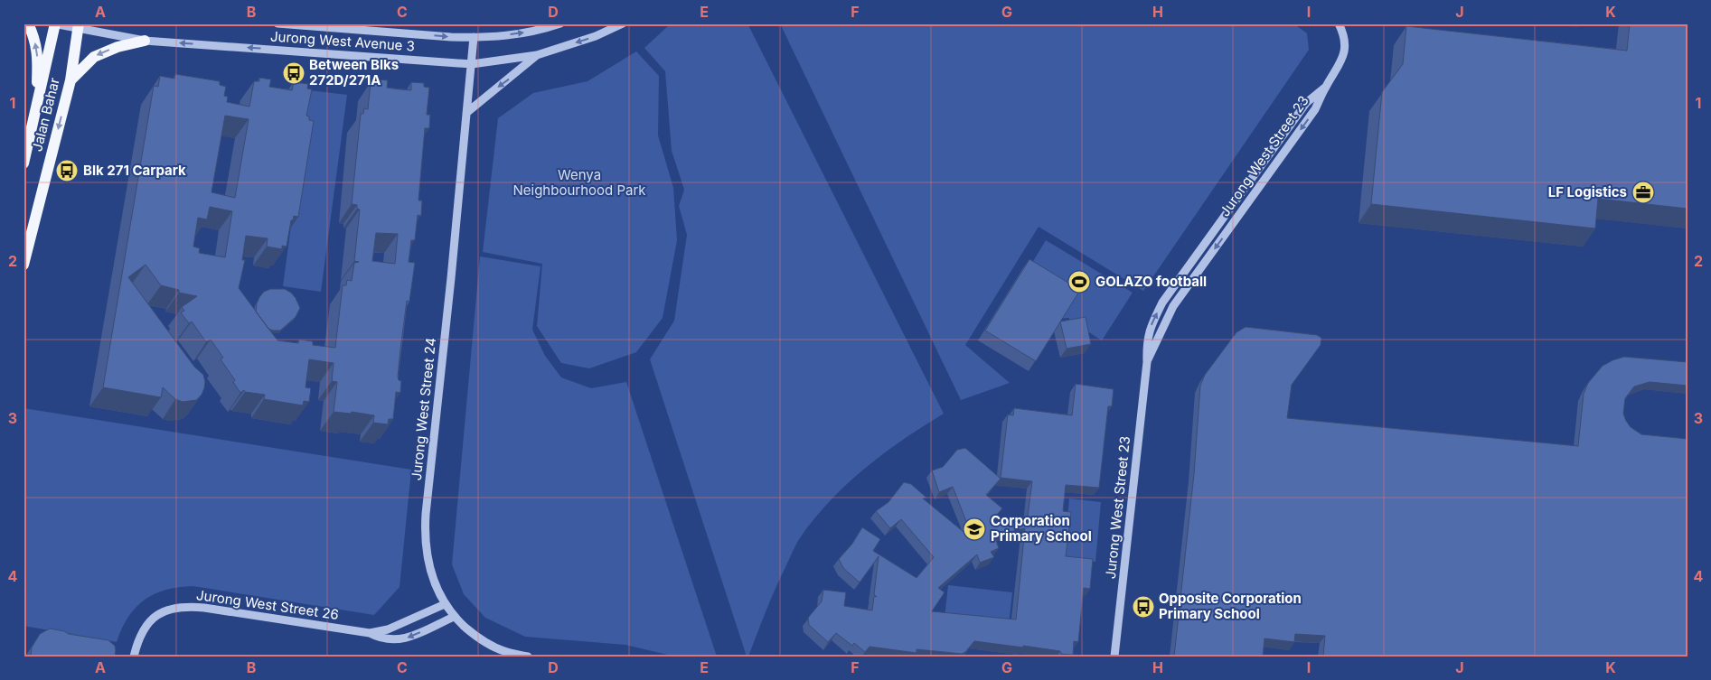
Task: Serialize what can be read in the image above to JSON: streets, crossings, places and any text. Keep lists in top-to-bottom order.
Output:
{
  "streets": {
    "main road": ["Jalan Bahar"],
    "street": [
      "Jurong West Avenue 3",
      "Jurong West Street 23",
      "Jurong West Street 24",
      "Jurong West Street 26"
    ]
  },
  "crossings": [
    ["Jurong West Avenue 3", "Jalan Bahar"],
    ["Jurong West Avenue 3", "Jurong West Street 24"],
    ["Jurong West Street 24", "Jurong West Street 26"]
  ],
  "parks": ["Wenya Neighbourhood Park"],
  "places": {
    "bus stop": ["Between Blks 272D/271A", "Blk 271 Carpark", "Opposite Corporation Primary School"],
    "office": ["LF Logistics"],
    "sports": ["GOLAZO football"],
    "school or university": ["Corporation Primary School"]
  },
  "grid": {
    "columns": [
      "A",
      "B",
      "C",
      "D",
      "E",
      "F",
      "G",
      "H",
      "I",
      "J",
      "K"
    ],
    "rows": [
      "1",
      "2",
      "3",
      "4"
    ]
  }
}
